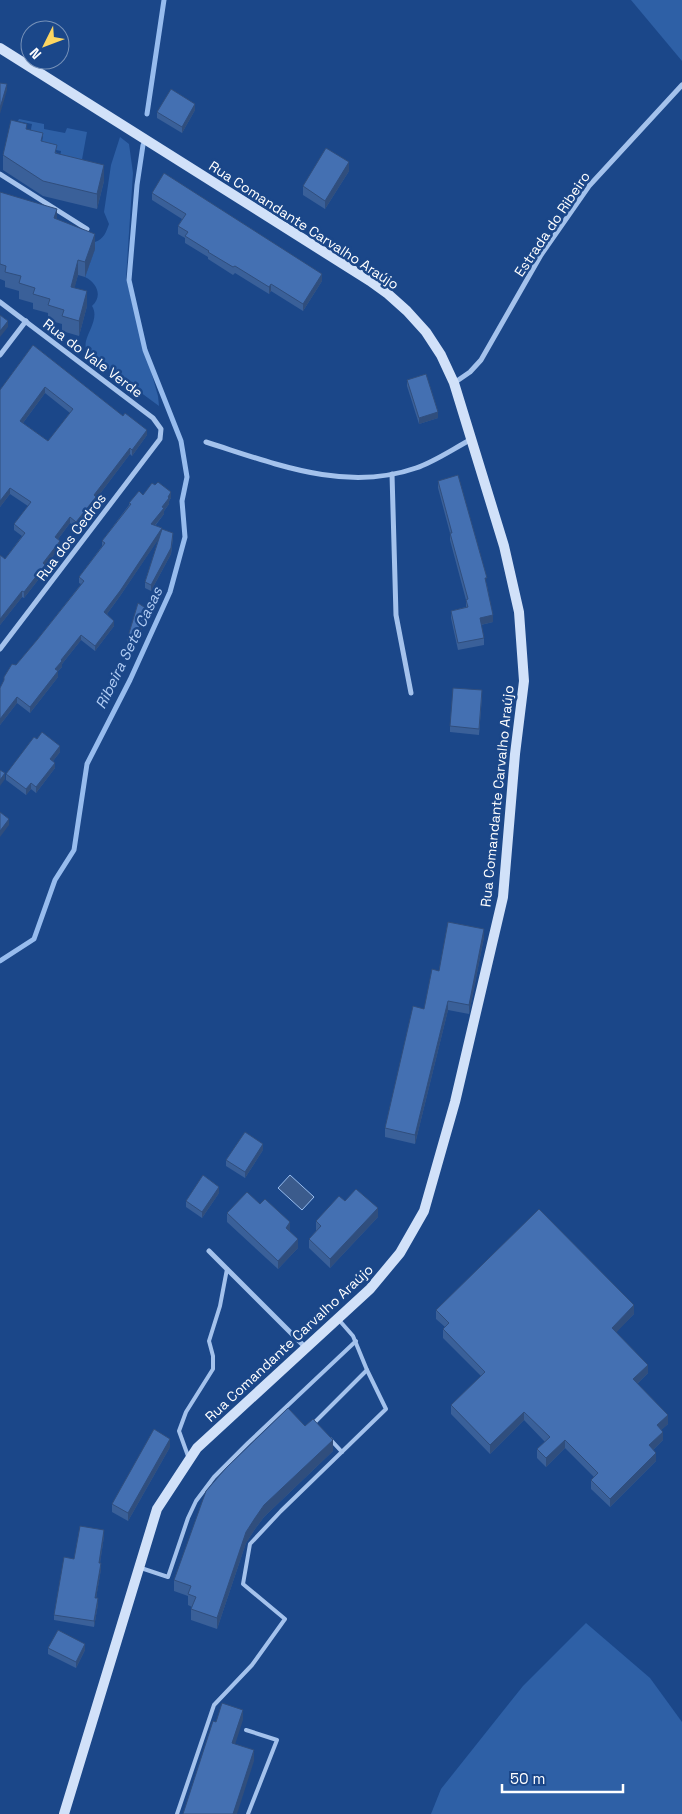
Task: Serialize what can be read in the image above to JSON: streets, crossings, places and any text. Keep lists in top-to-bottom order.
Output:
{
  "streets": {
    "main road": ["Rua Comandante Carvalho Araújo"],
    "street": ["Estrada do Ribeiro", "Rua do Vale Verde", "Rua dos Cedros"]
  },
  "crossings": [
    ["Estrada do Ribeiro", "Rua Comandante Carvalho Araújo"],
    ["Rua do Vale Verde", "Rua dos Cedros"]
  ],
  "water": ["Ribeira Sete Casas"],
  "scale_bar": "50 m",
  "north": "bottom left"
}
